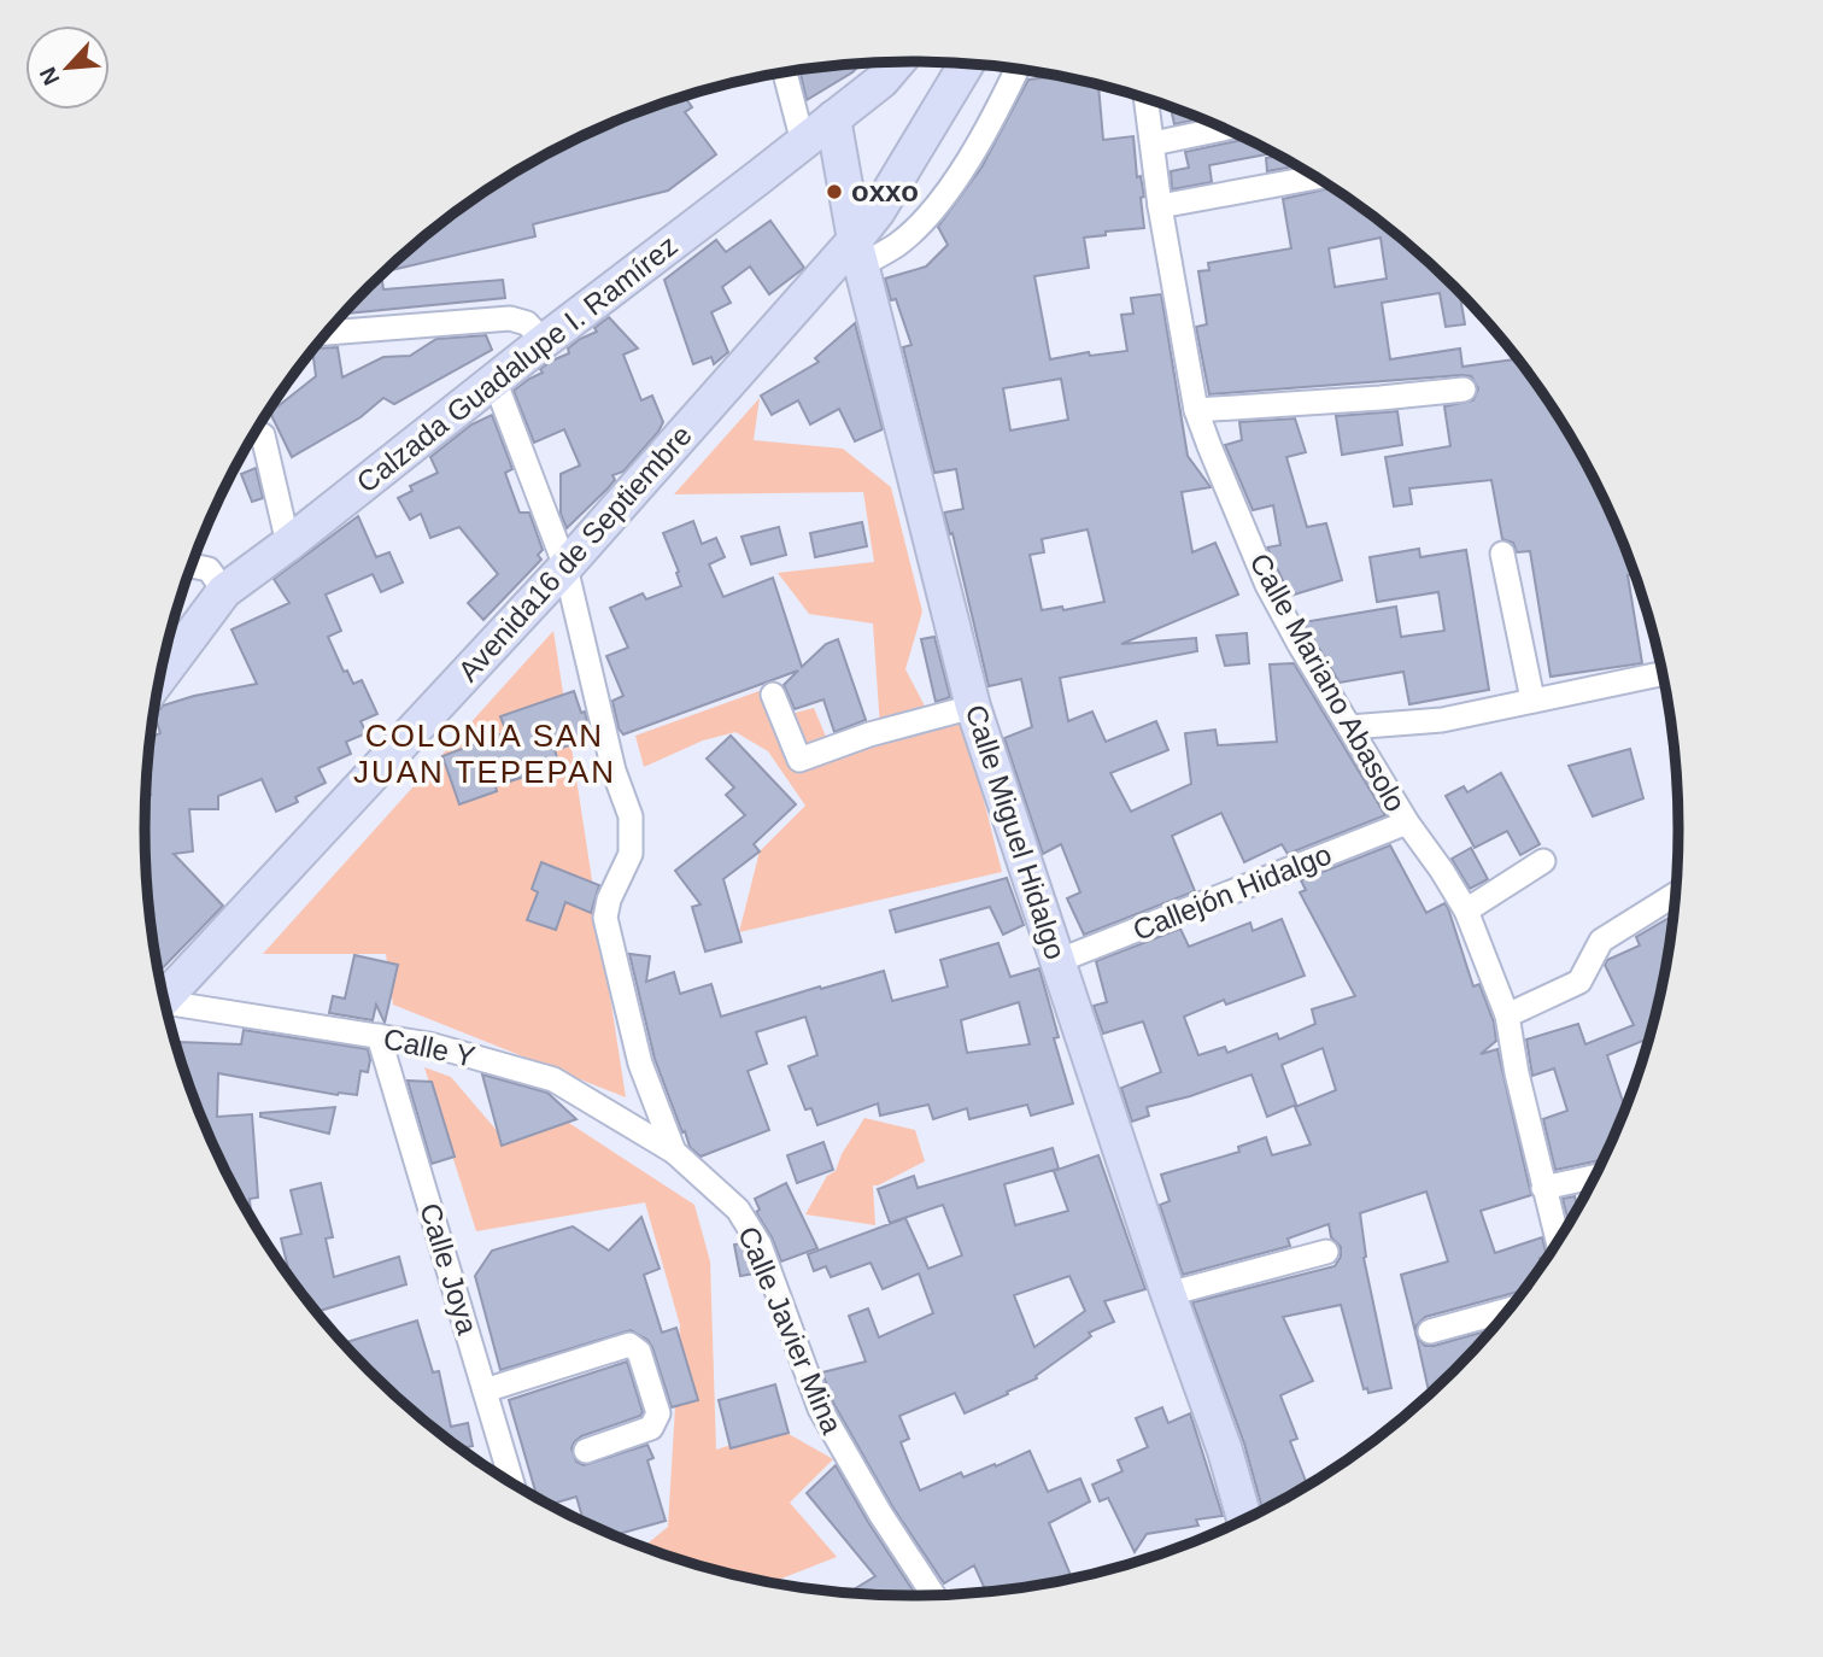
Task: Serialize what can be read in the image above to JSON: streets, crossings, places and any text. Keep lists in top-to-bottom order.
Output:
{
  "streets": {
    "main road": ["Calzada Guadalupe I. Ramírez", "Avenida16 de Septiembre", "Calle Miguel Hidalgo"],
    "street": [
      "Calle Mariano Abasolo",
      "Callejón Hidalgo",
      "Calle Y",
      "Calle Joya",
      "Calle Javier Mina"
    ]
  },
  "crossings": [
    ["Calzada Guadalupe I. Ramírez", "Calle Miguel Hidalgo"],
    ["Calzada Guadalupe I. Ramírez", "Calle Javier Mina"],
    ["Avenida16 de Septiembre", "Calle Miguel Hidalgo"],
    ["Avenida16 de Septiembre", "Calle Javier Mina"],
    ["Calle Mariano Abasolo", "Callejón Hidalgo"],
    ["Calle Miguel Hidalgo", "Callejón Hidalgo"],
    ["Calle Y", "Calle Joya"],
    ["Calle Y", "Calle Javier Mina"]
  ],
  "districts": ["COLONIA SAN JUAN TEPEPAN"],
  "places": ["oxxo"],
  "north": "bottom left"
}
